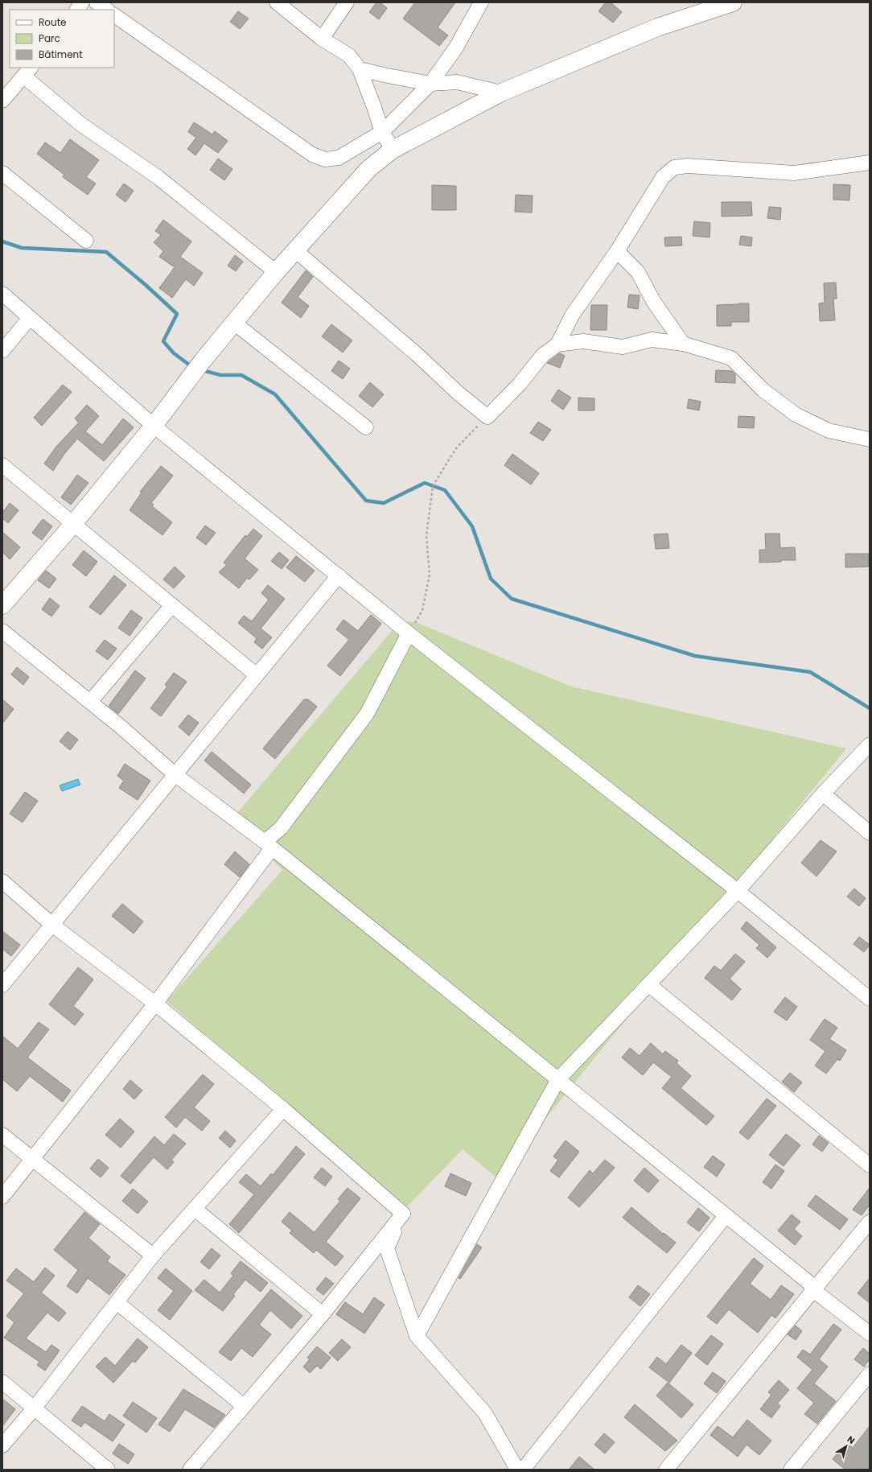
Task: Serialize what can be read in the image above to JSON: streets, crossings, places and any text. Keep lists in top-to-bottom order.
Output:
{
  "legend": ["Route", "Parc", "Bâtiment"],
  "north": "top right"
}
